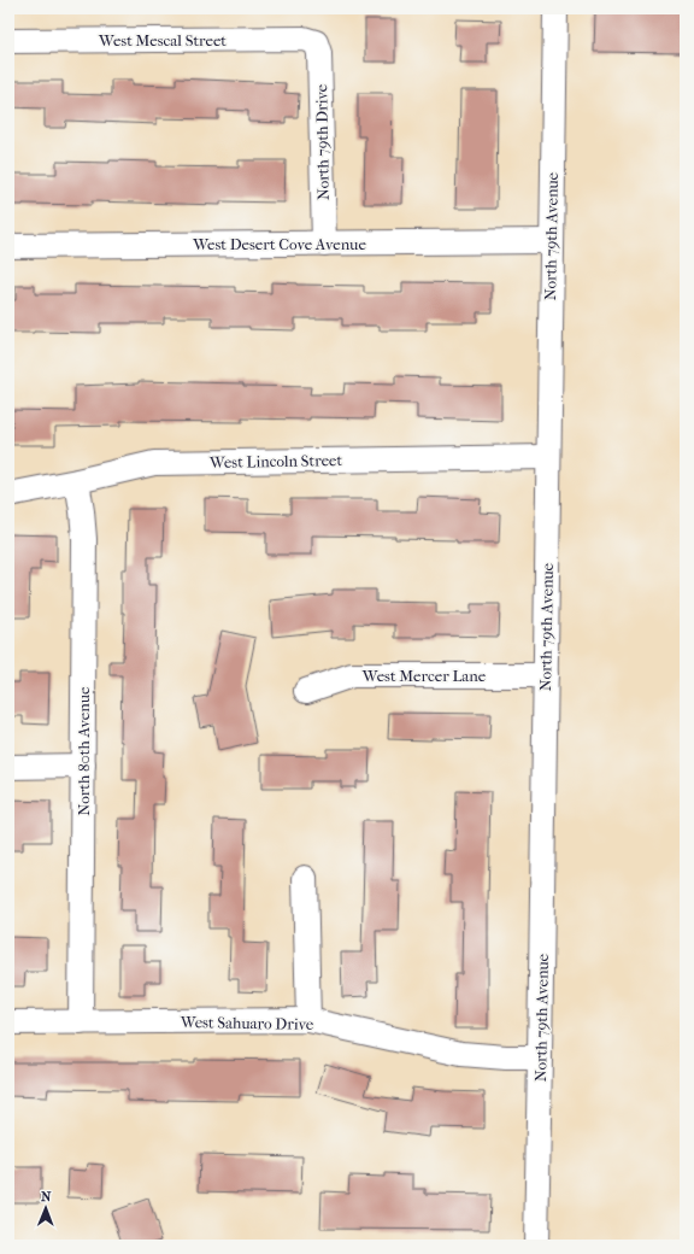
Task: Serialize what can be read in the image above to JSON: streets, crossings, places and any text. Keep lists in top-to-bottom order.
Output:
{
  "streets": {
    "street": [
      "West Mescal Street",
      "North 79th Drive",
      "North 79th Avenue",
      "West Desert Cove Avenue",
      "West Lincoln Street",
      "West Mercer Lane",
      "North 80th Avenue",
      "West Sahuaro Drive"
    ]
  },
  "crossings": [
    ["West Mescal Street", "North 79th Drive"],
    ["North 79th Drive", "West Desert Cove Avenue"],
    ["North 79th Avenue", "West Desert Cove Avenue"],
    ["North 79th Avenue", "West Lincoln Street"],
    ["North 79th Avenue", "West Mercer Lane"],
    ["North 79th Avenue", "West Sahuaro Drive"],
    ["West Lincoln Street", "North 80th Avenue"],
    ["North 80th Avenue", "West Sahuaro Drive"]
  ],
  "north": "top"
}
